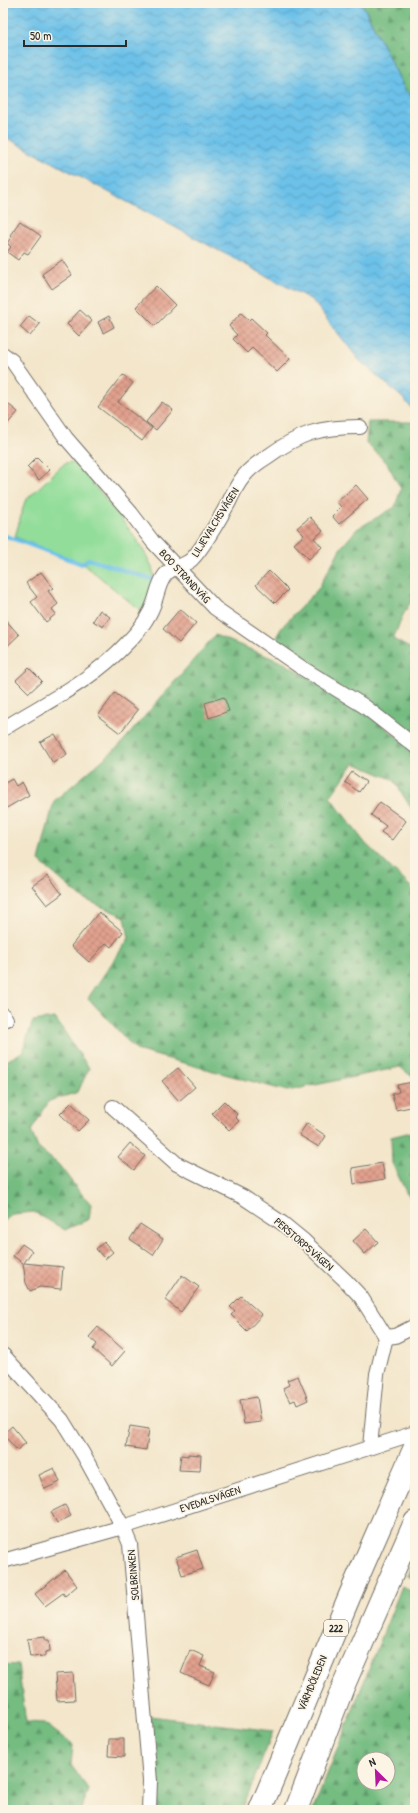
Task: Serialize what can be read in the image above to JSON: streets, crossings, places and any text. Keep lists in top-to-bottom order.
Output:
{
  "streets": {
    "highway": ["222", "VÄRMDÖLEDEN"],
    "street": [
      "LILJEVALCHSVÄGEN",
      "BOO STRANDVÄG",
      "PERSTORPSVÄGEN",
      "EVEDALSVÄGEN",
      "SOLBRINKEN"
    ]
  },
  "crossings": [
    ["LILJEVALCHSVÄGEN", "BOO STRANDVÄG"],
    ["EVEDALSVÄGEN", "SOLBRINKEN"]
  ],
  "scale_bar": "50 m",
  "north": "top left"
}
